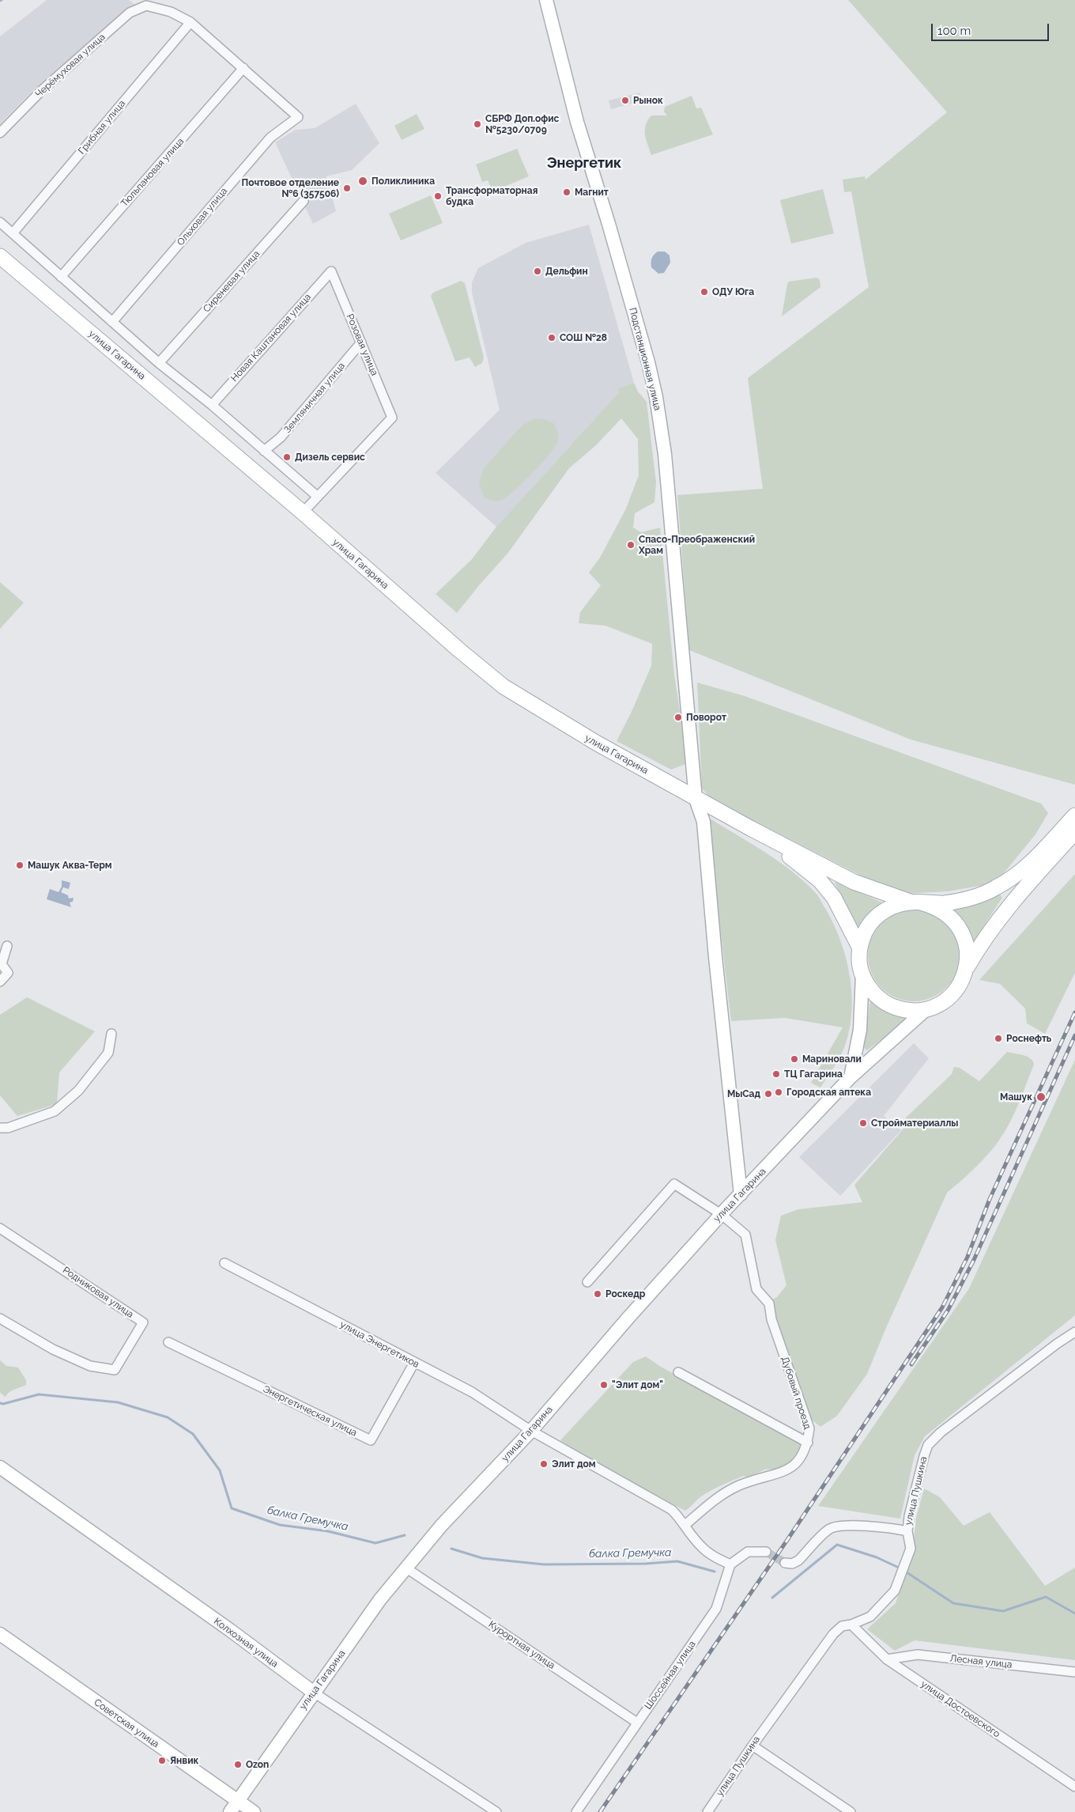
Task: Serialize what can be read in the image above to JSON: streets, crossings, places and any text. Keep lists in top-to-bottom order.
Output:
{
  "streets": {
    "main road": ["улица Гагарина"],
    "street": [
      "Черёмуховая улица",
      "Грибная улица",
      "Тюльпановая улица",
      "Ольховая улица",
      "Сиреневая улица",
      "Новая Каштановая улица",
      "Розовая улица",
      "Подстанционная улица",
      "Земляничная улица",
      "Родниковая улица",
      "улица Энергетиков",
      "Дубовый проезд",
      "Энергетическая улица",
      "улица Пушкина",
      "Колхозная улица",
      "Курортная улица",
      "Лесная улица",
      "Шоссейная улица",
      "улица Достоевского",
      "Советская улица"
    ]
  },
  "crossings": [
    ["Черёмуховая улица", "Грибная улица"],
    ["Тюльпановая улица", "Ольховая улица"],
    ["Новая Каштановая улица", "Розовая улица"],
    ["Розовая улица", "Земляничная улица"],
    ["улица Гагарина", "Подстанционная улица"],
    ["улица Гагарина", "улица Энергетиков"],
    ["улица Гагарина", "Дубовый проезд"],
    ["улица Гагарина", "Колхозная улица"],
    ["улица Гагарина", "Курортная улица"],
    ["улица Гагарина", "Советская улица"],
    ["улица Энергетиков", "Энергетическая улица"],
    ["улица Энергетиков", "Шоссейная улица"],
    ["улица Пушкина", "улица Достоевского"],
    ["Курортная улица", "Шоссейная улица"],
    ["Лесная улица", "улица Достоевского"]
  ],
  "districts": ["Энергетик"],
  "water": ["балка Гремучка"],
  "places": [
    "Рынок",
    "СБРФ Доп.офис №5230/0709",
    "Поликлиника",
    "Почтовое отделение №6 (357506)",
    "Магнит",
    "Трансформаторная будка",
    "Дельфин",
    "ОДУ Юга",
    "СОШ №28",
    "Дизель сервис",
    "Спасо-Преображенский Храм",
    "Поворот",
    "Машук Аква-Терм",
    "Роснефть",
    "Мариновали",
    "ТЦ Гагарина",
    "Городская аптека",
    "МыСад",
    "Машук",
    "Стройматериаллы",
    "Роскедр",
    "\"Элит дом\"",
    "Элит дом",
    "Янвик",
    "Ozon"
  ],
  "scale_bar": "100 m"
}
